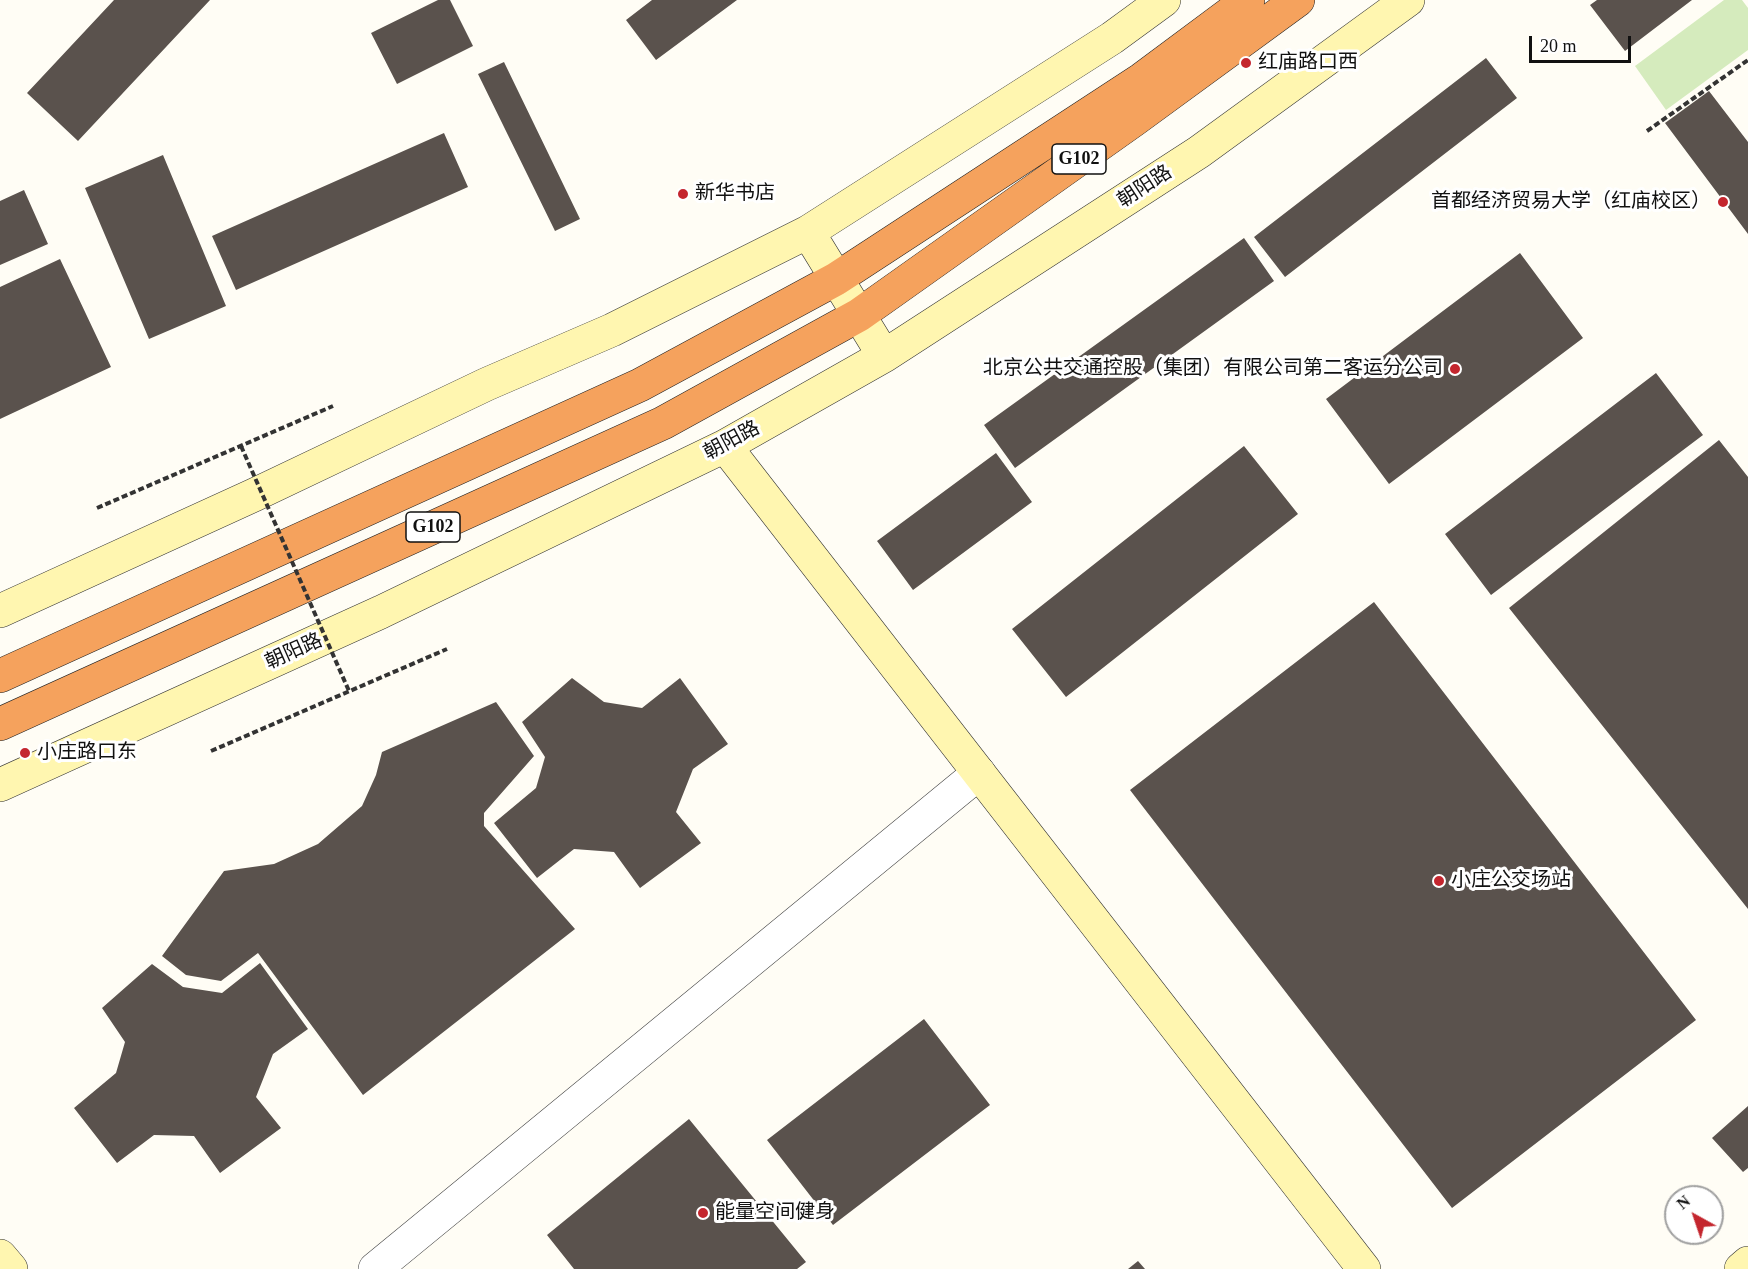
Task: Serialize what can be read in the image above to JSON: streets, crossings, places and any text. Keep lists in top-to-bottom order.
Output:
{
  "streets": {
    "highway": ["G102"],
    "street": ["朝阳路"]
  },
  "places": [
    "红庙路口西",
    "新华书店",
    "首都经济贸易大学（红庙校区）",
    "北京公共交通控股（集团）有限公司第二客运分公司",
    "小庄路口东",
    "小庄公交场站",
    "能量空间健身"
  ],
  "scale_bar": "20 m",
  "north": "top left"
}
